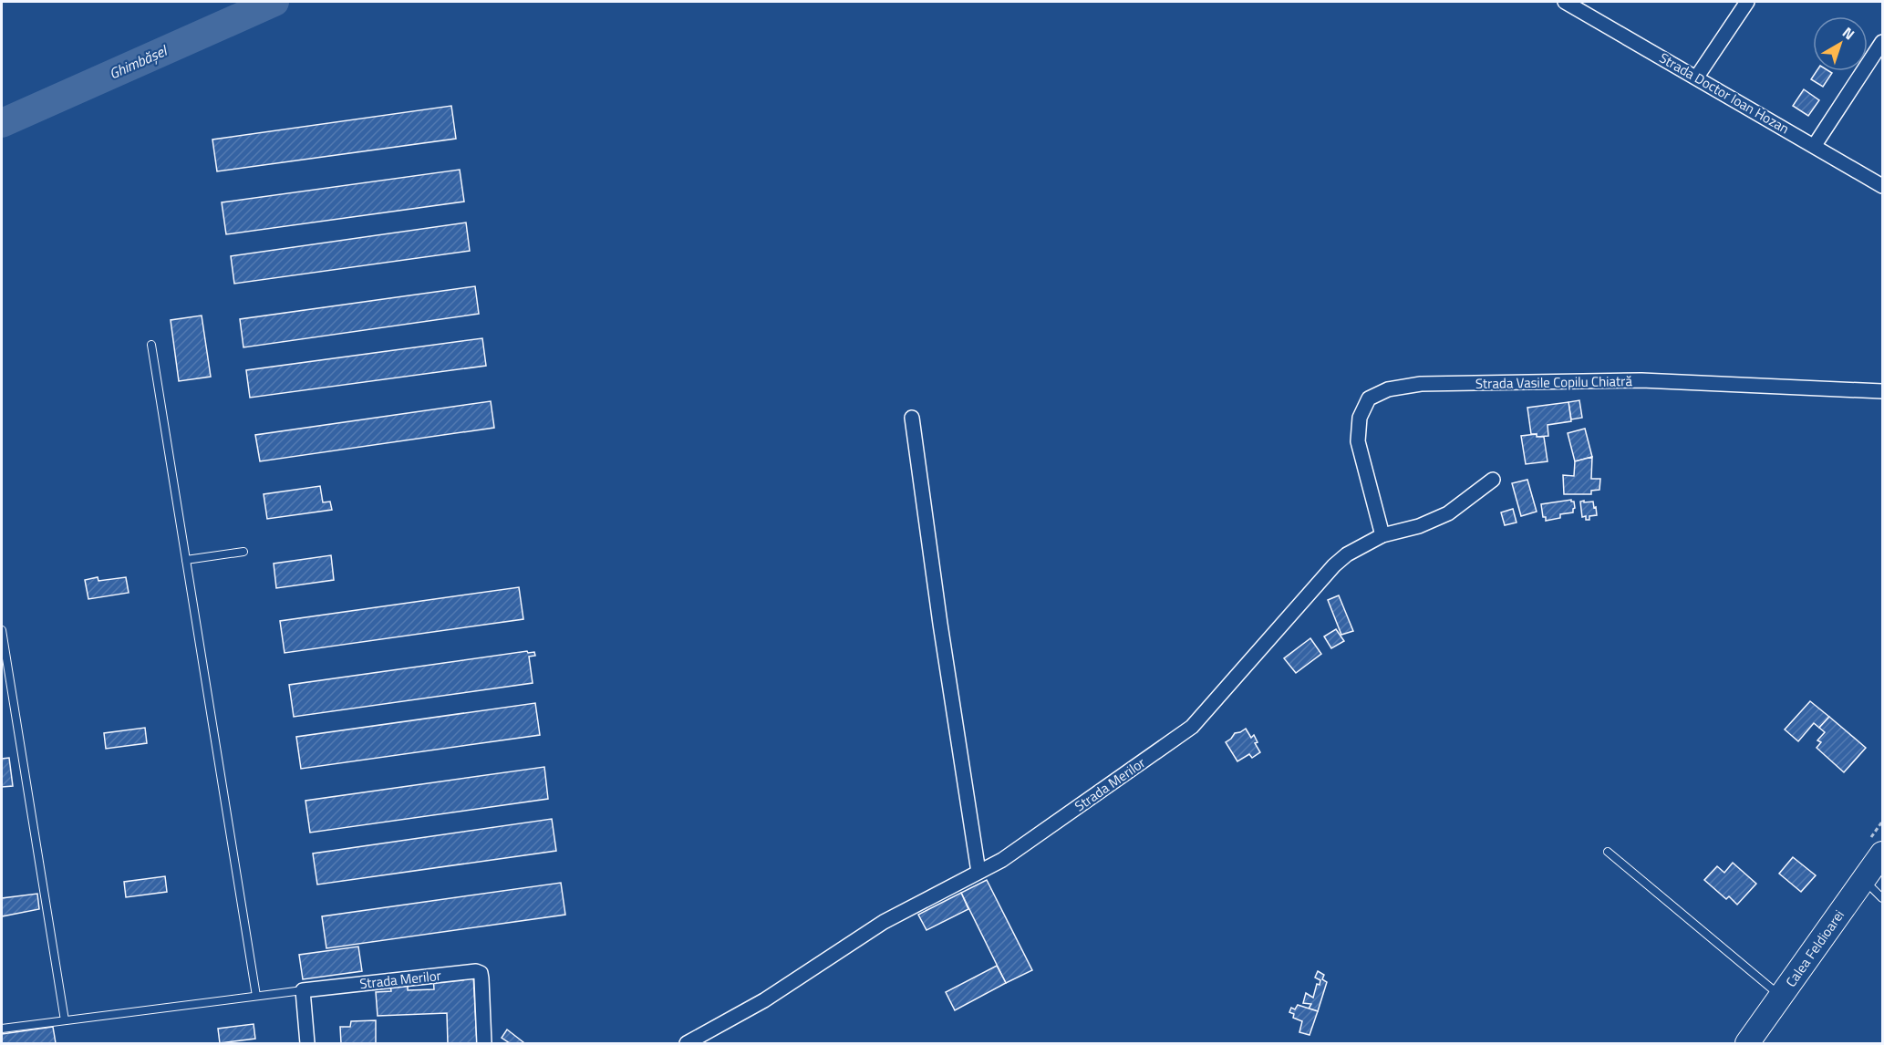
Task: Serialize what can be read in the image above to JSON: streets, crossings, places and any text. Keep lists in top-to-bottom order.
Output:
{
  "streets": {
    "highway": ["Calea Feldioarei"],
    "street": ["Strada Doctor Ioan Hozan", "Strada Vasile Copilu Chiatră", "Strada Merilor"]
  },
  "crossings": [
    ["Strada Vasile Copilu Chiatră", "Strada Merilor"]
  ],
  "water": ["Ghimbășel"],
  "north": "top right"
}
